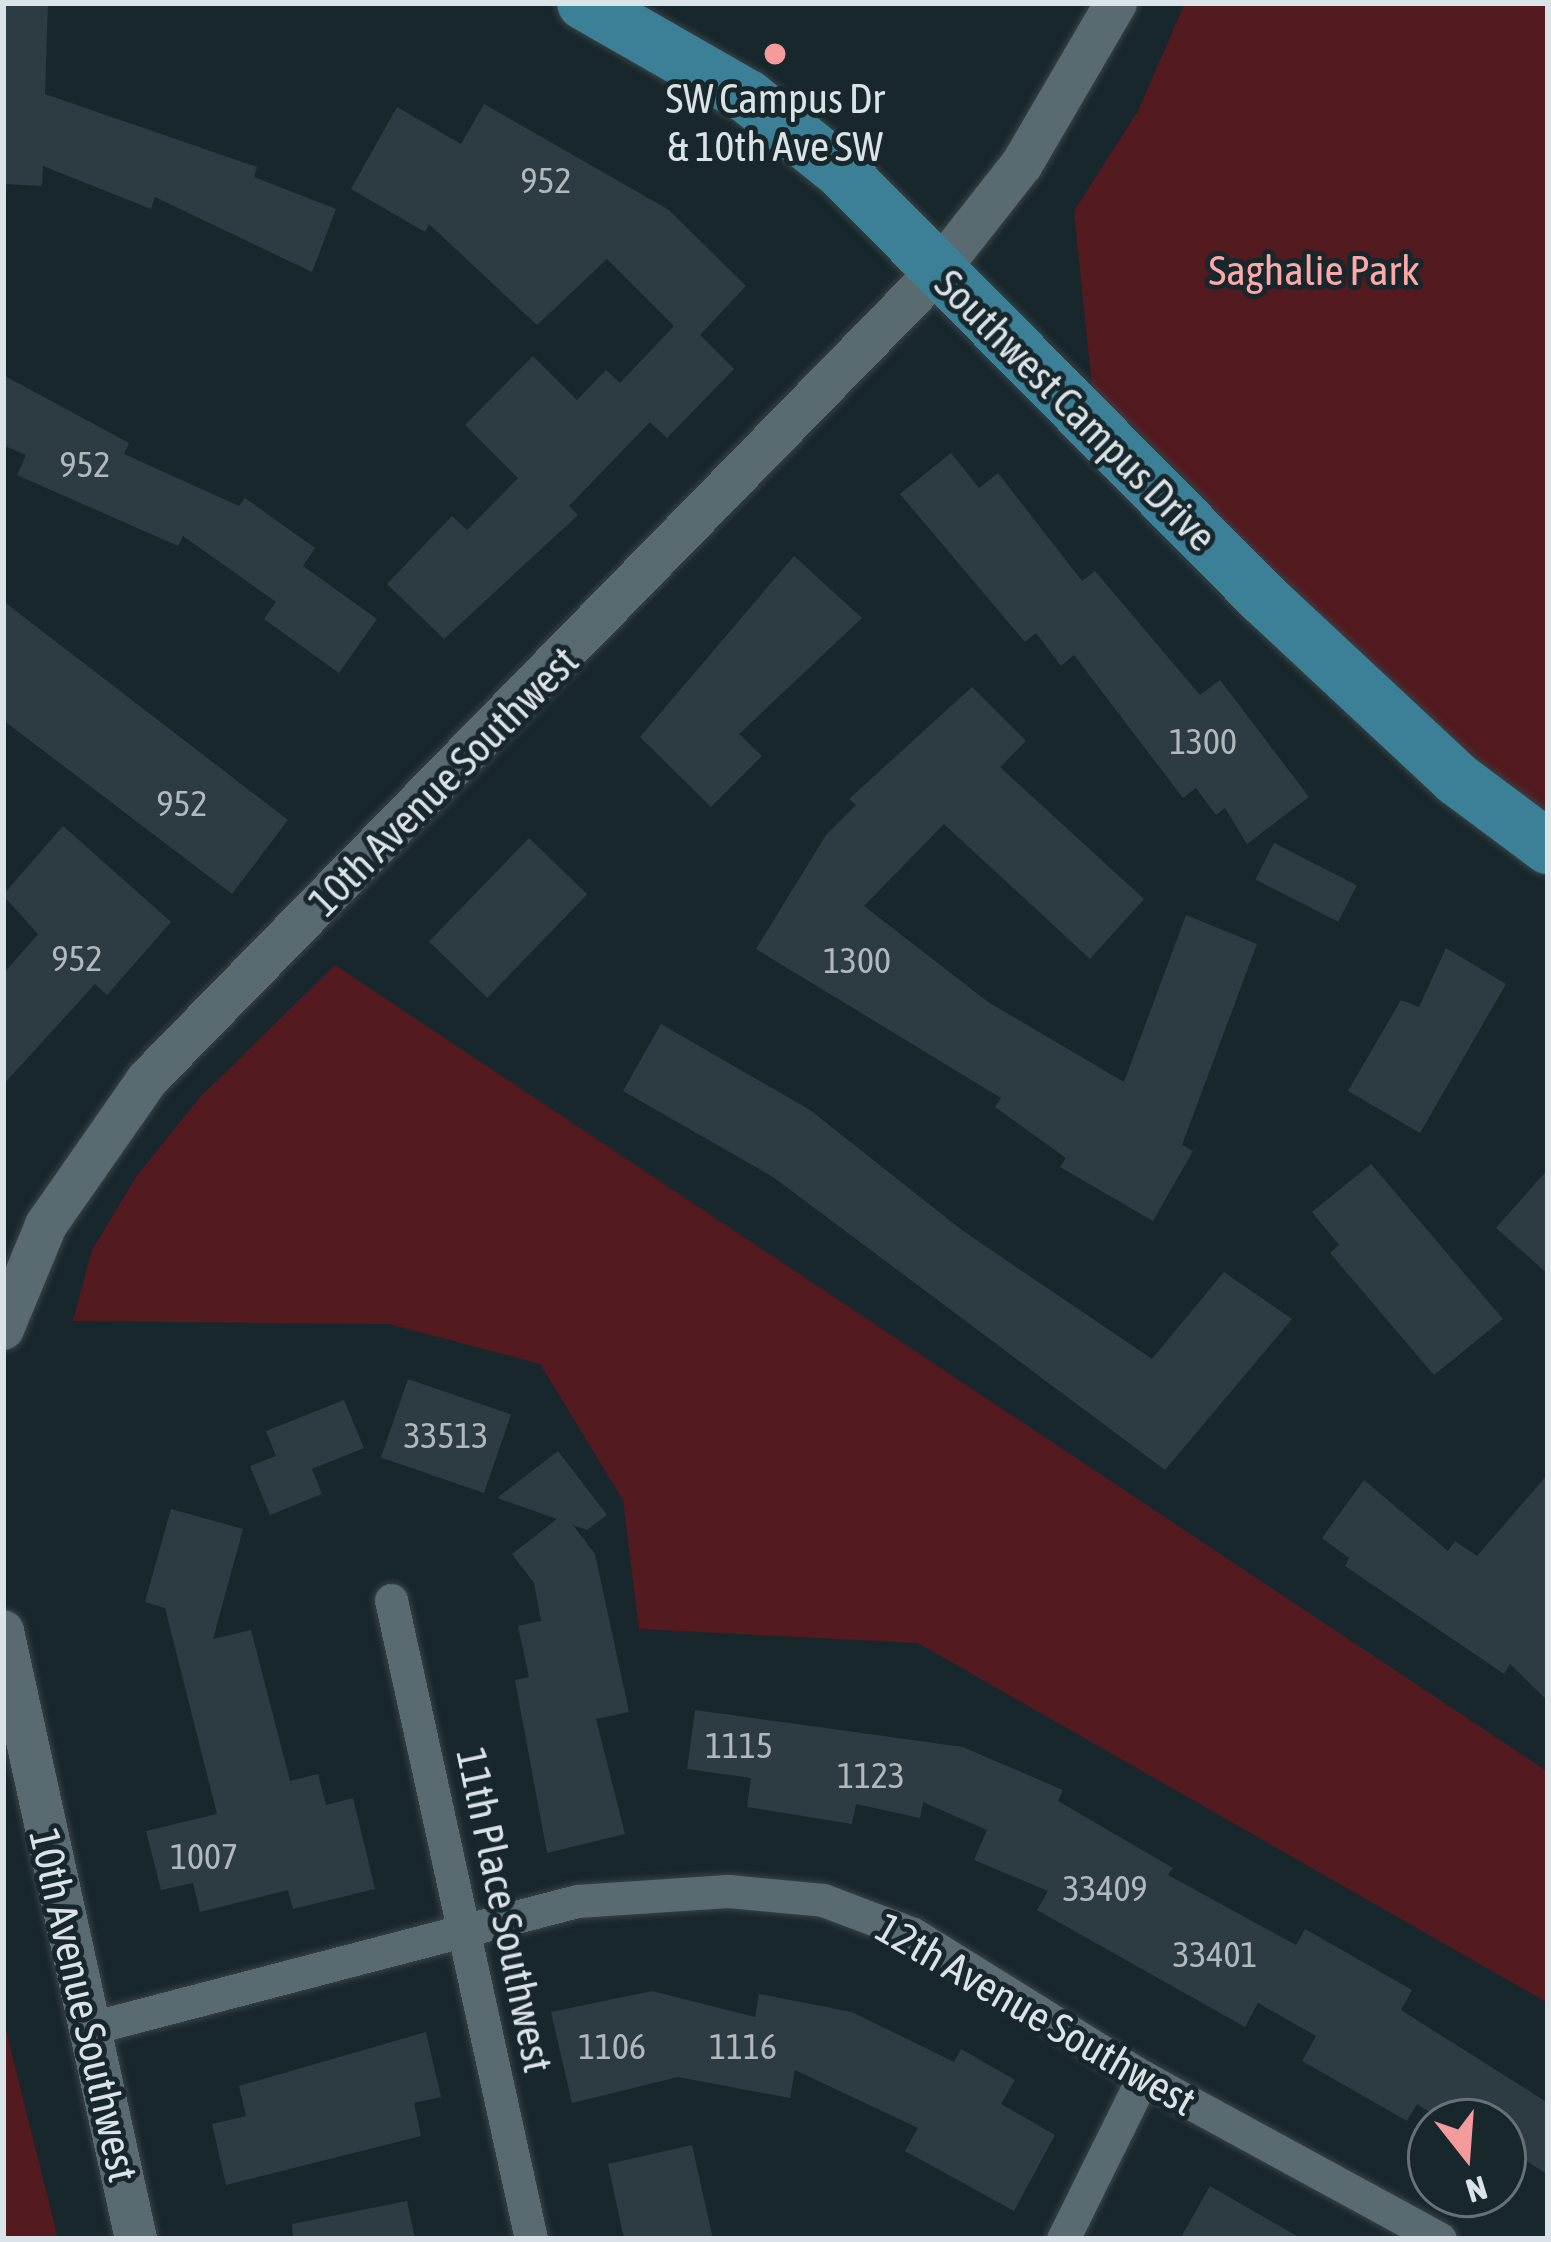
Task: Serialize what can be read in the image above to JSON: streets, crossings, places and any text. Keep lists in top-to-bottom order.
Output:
{
  "streets": {
    "main road": ["Southwest Campus Drive"],
    "street": ["10th Avenue Southwest", "11th Place Southwest", "12th Avenue Southwest"]
  },
  "crossings": [
    ["Southwest Campus Drive", "10th Avenue Southwest"],
    ["10th Avenue Southwest", "12th Avenue Southwest"],
    ["11th Place Southwest", "12th Avenue Southwest"]
  ],
  "parks": ["Saghalie Park"],
  "places": ["SW Campus Dr & 10th Ave SW"],
  "house_numbers": [
    "952",
    "952",
    "1300",
    "952",
    "952",
    "1300",
    "33513",
    "1115",
    "1123",
    "1007",
    "33409",
    "33401",
    "1106",
    "1116"
  ],
  "north": "bottom"
}
